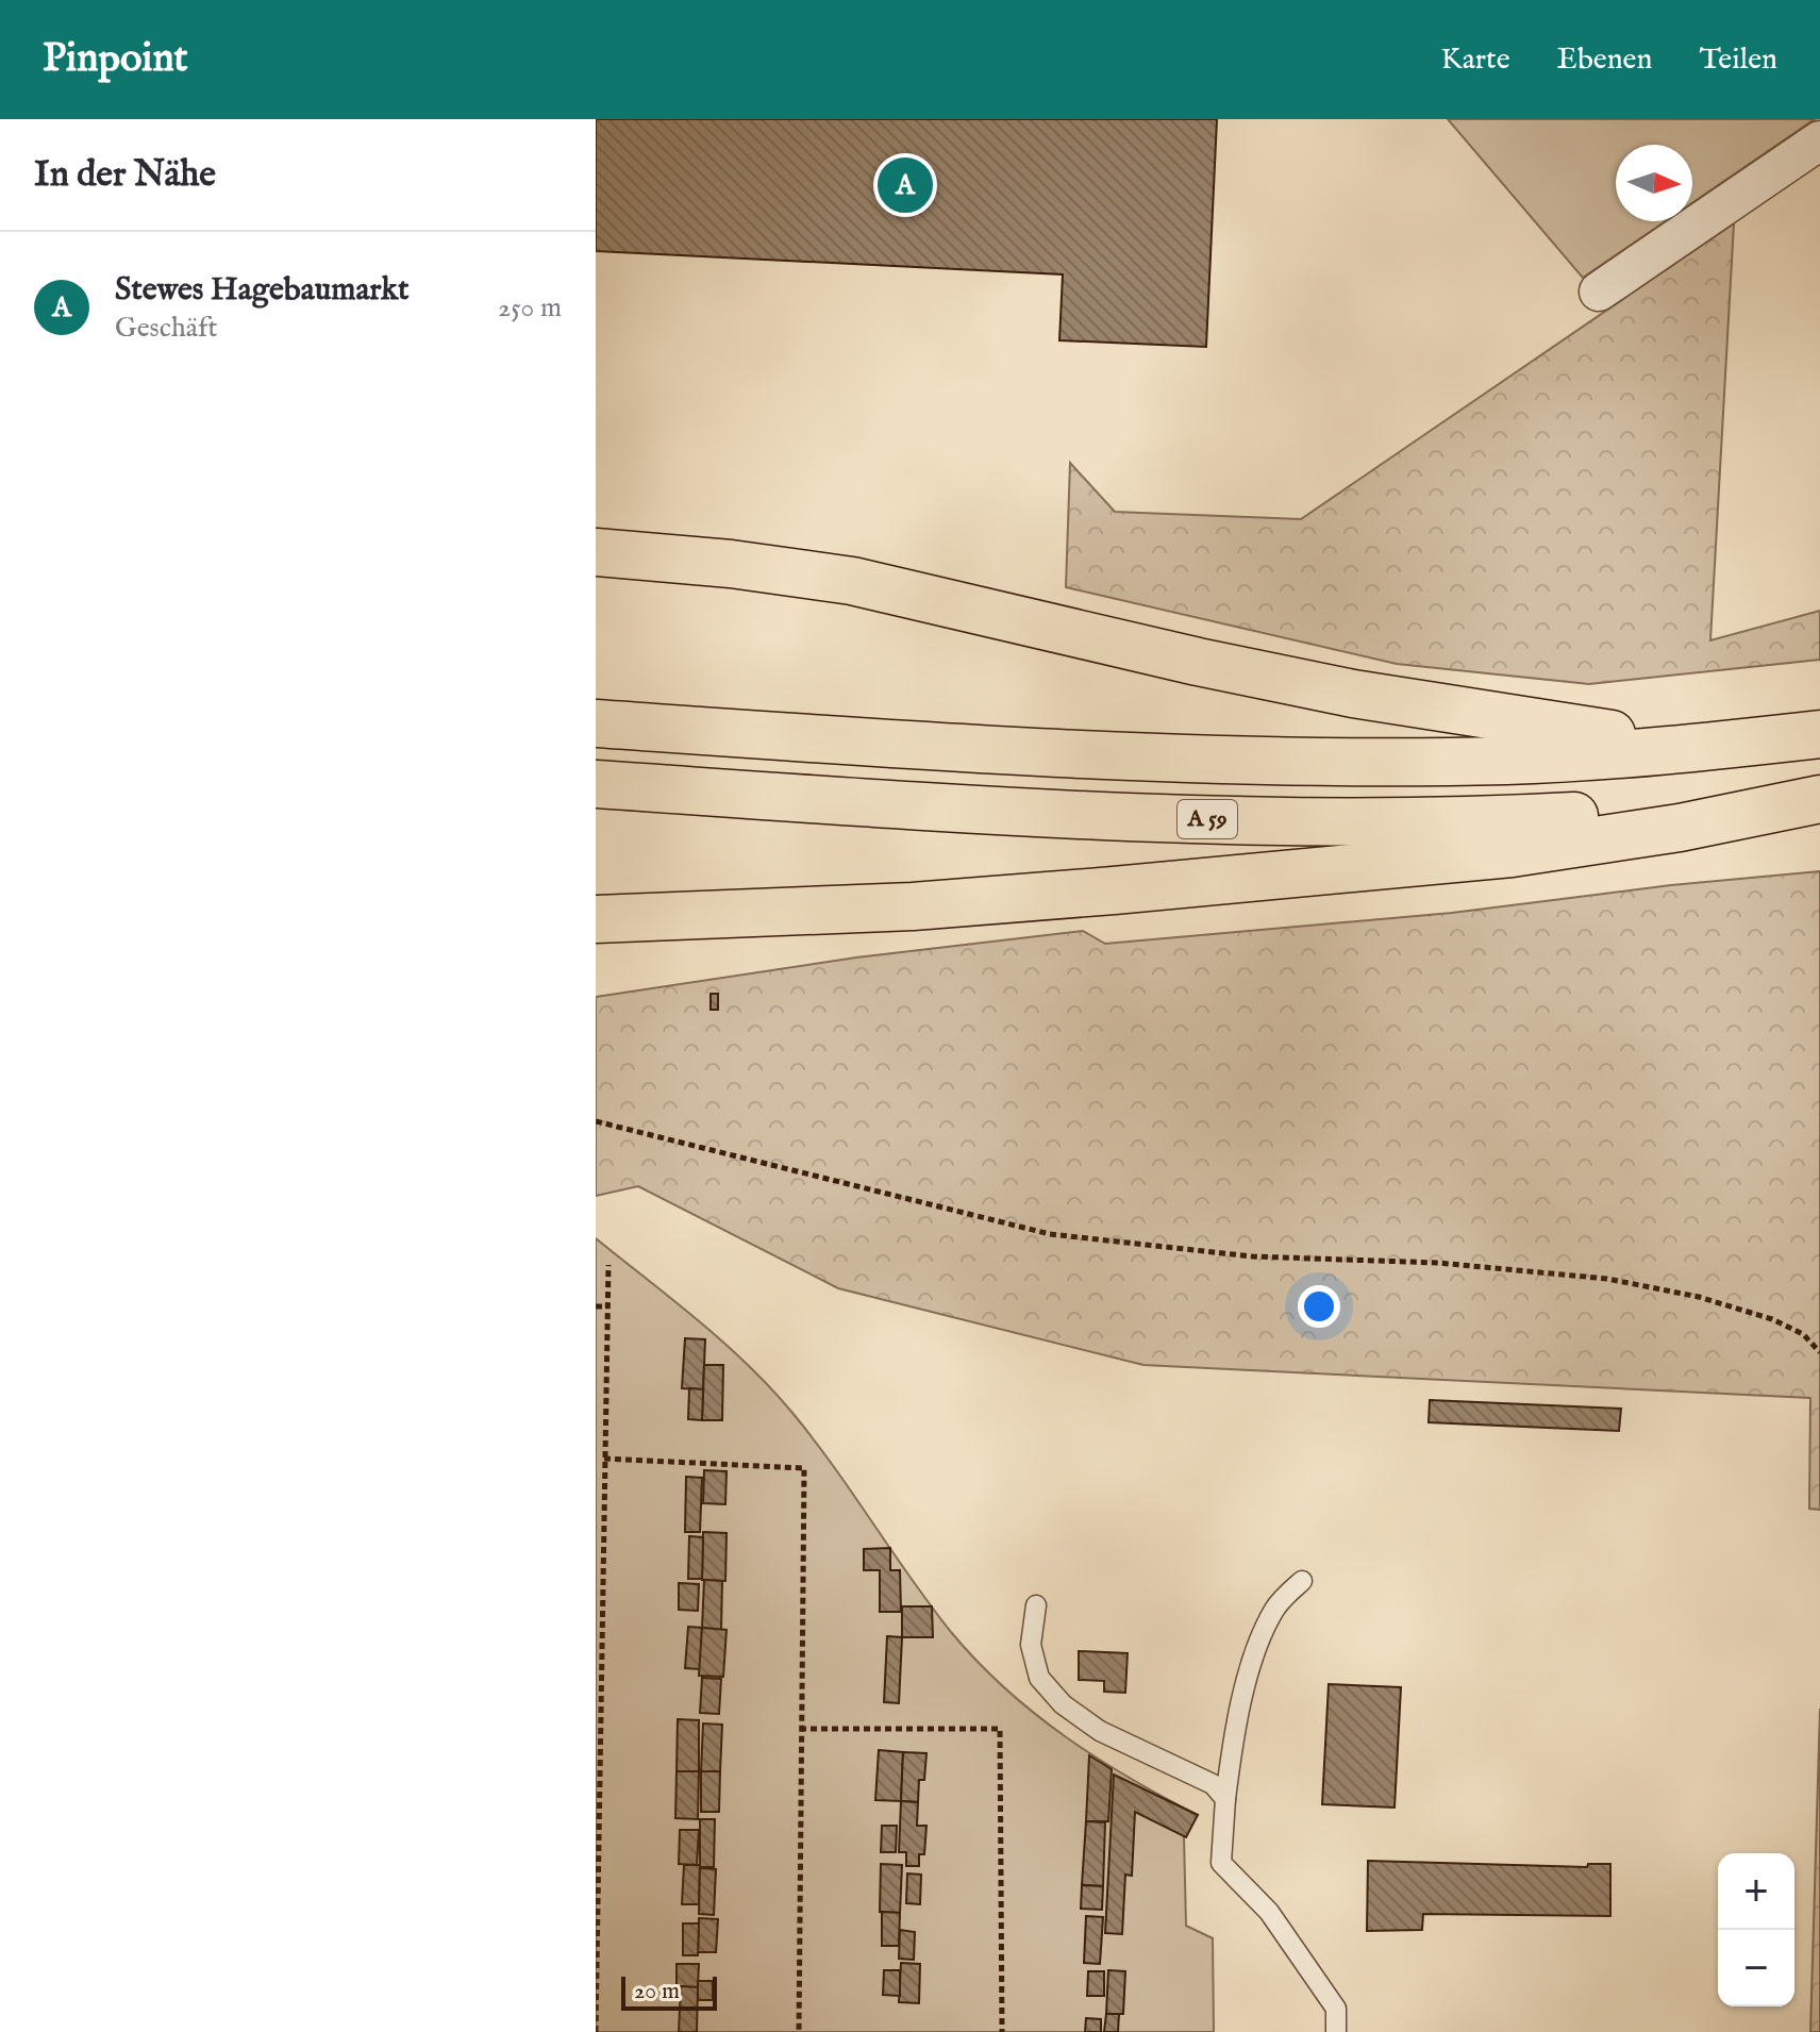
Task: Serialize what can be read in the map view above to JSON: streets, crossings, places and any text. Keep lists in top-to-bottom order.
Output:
{
  "streets": {
    "highway": ["A 59"]
  },
  "scale_bar": "20 m",
  "north": "right",
  "page": {
    "header": "Pinpoint",
    "nav": ["Karte", "Ebenen", "Teilen"],
    "heading": "In der Nähe",
    "pins": "A",
    "list": [
      {
        "mark": "A",
        "name": "Stewes Hagebaumarkt",
        "note": "Geschäft",
        "value": "250 m"
      }
    ],
    "map_buttons": ["+", "−"],
    "scale": "20 m"
  }
}
